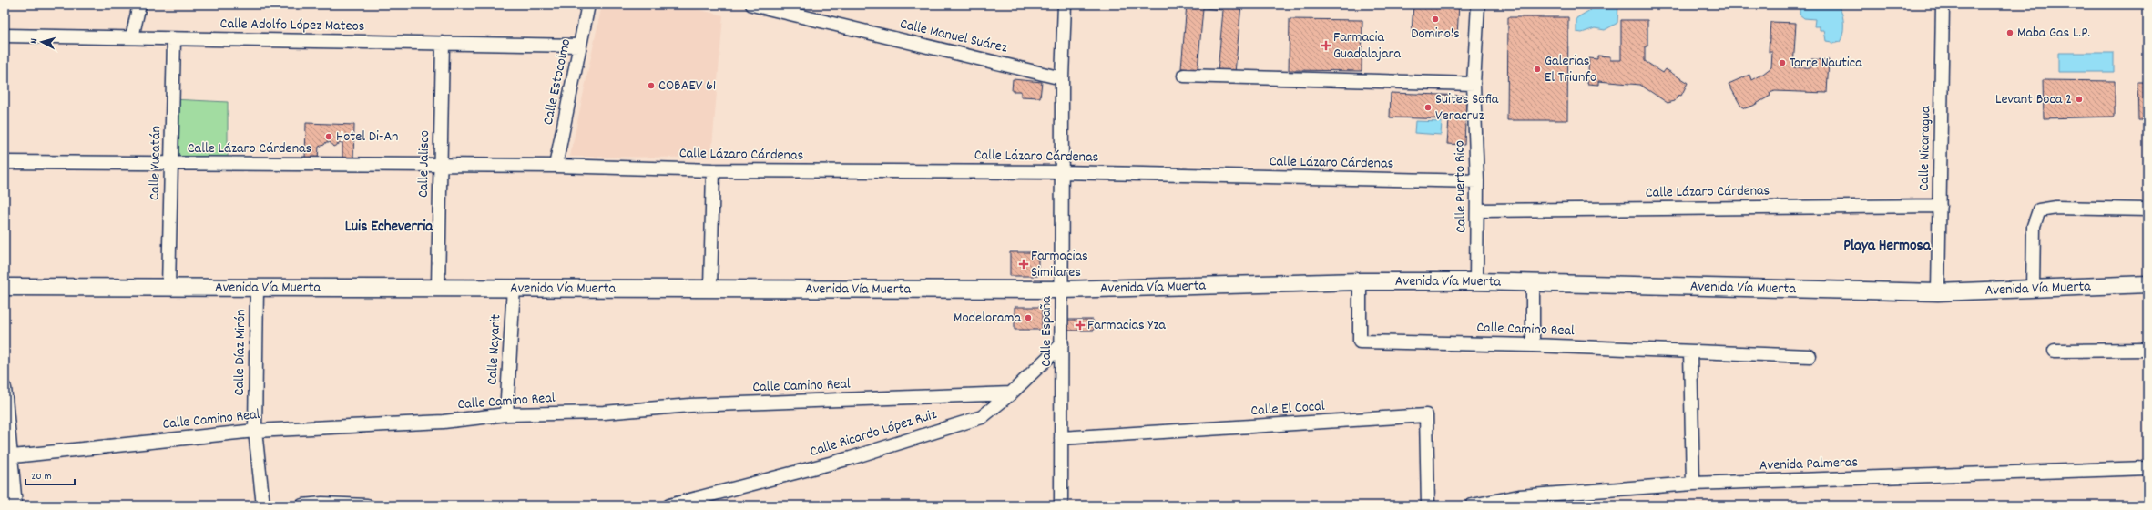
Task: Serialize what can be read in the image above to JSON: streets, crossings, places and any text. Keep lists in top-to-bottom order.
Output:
{
  "streets": {
    "street": [
      "Calle Adolfo López Mateos",
      "Calle Manuel Suárez",
      "Calle Estocolmo",
      "Calle Lázaro Cárdenas",
      "Calle Nicaragua",
      "Calle Yucatán",
      "Calle Jalisco",
      "Calle Puerto Rico",
      "Avenida Vía Muerta",
      "Calle Camino Real",
      "Calle España",
      "Calle Nayarit",
      "Calle Díaz Mirón",
      "Calle El Cocal",
      "Calle Ricardo López Ruiz",
      "Avenida Palmeras"
    ]
  },
  "crossings": [
    ["Calle Adolfo López Mateos", "Calle Estocolmo"],
    ["Calle Adolfo López Mateos", "Calle Yucatán"],
    ["Calle Adolfo López Mateos", "Calle Jalisco"],
    ["Calle Manuel Suárez", "Calle España"],
    ["Calle Estocolmo", "Calle Lázaro Cárdenas"],
    ["Calle Lázaro Cárdenas", "Calle Nicaragua"],
    ["Calle Lázaro Cárdenas", "Calle Yucatán"],
    ["Calle Lázaro Cárdenas", "Calle Jalisco"],
    ["Calle Lázaro Cárdenas", "Calle Puerto Rico"],
    ["Calle Lázaro Cárdenas", "Calle España"],
    ["Calle Nicaragua", "Avenida Vía Muerta"],
    ["Calle Yucatán", "Avenida Vía Muerta"],
    ["Calle Jalisco", "Avenida Vía Muerta"],
    ["Calle Puerto Rico", "Avenida Vía Muerta"],
    ["Avenida Vía Muerta", "Calle Camino Real"],
    ["Avenida Vía Muerta", "Calle España"],
    ["Avenida Vía Muerta", "Calle Nayarit"],
    ["Avenida Vía Muerta", "Calle Díaz Mirón"],
    ["Calle Camino Real", "Calle Nayarit"],
    ["Calle Camino Real", "Calle Díaz Mirón"],
    ["Calle Camino Real", "Calle Ricardo López Ruiz"],
    ["Calle España", "Calle El Cocal"],
    ["Calle España", "Calle Ricardo López Ruiz"]
  ],
  "districts": ["Luis Echeverria", "Playa Hermosa"],
  "places": {
    "other": [
      "Domino's",
      "Maba Gas L.P.",
      "Torre Nautica",
      "Galerias El Triunfo",
      "COBAEV 61",
      "Levant Boca 2",
      "Suites Sofia Veracruz",
      "Hotel Di-An",
      "Modelorama"
    ],
    "health": ["Farmacia Guadalajara", "Farmacias Similares", "Farmacias Yza"]
  },
  "scale_bar": "20 m",
  "north": "left"
}
